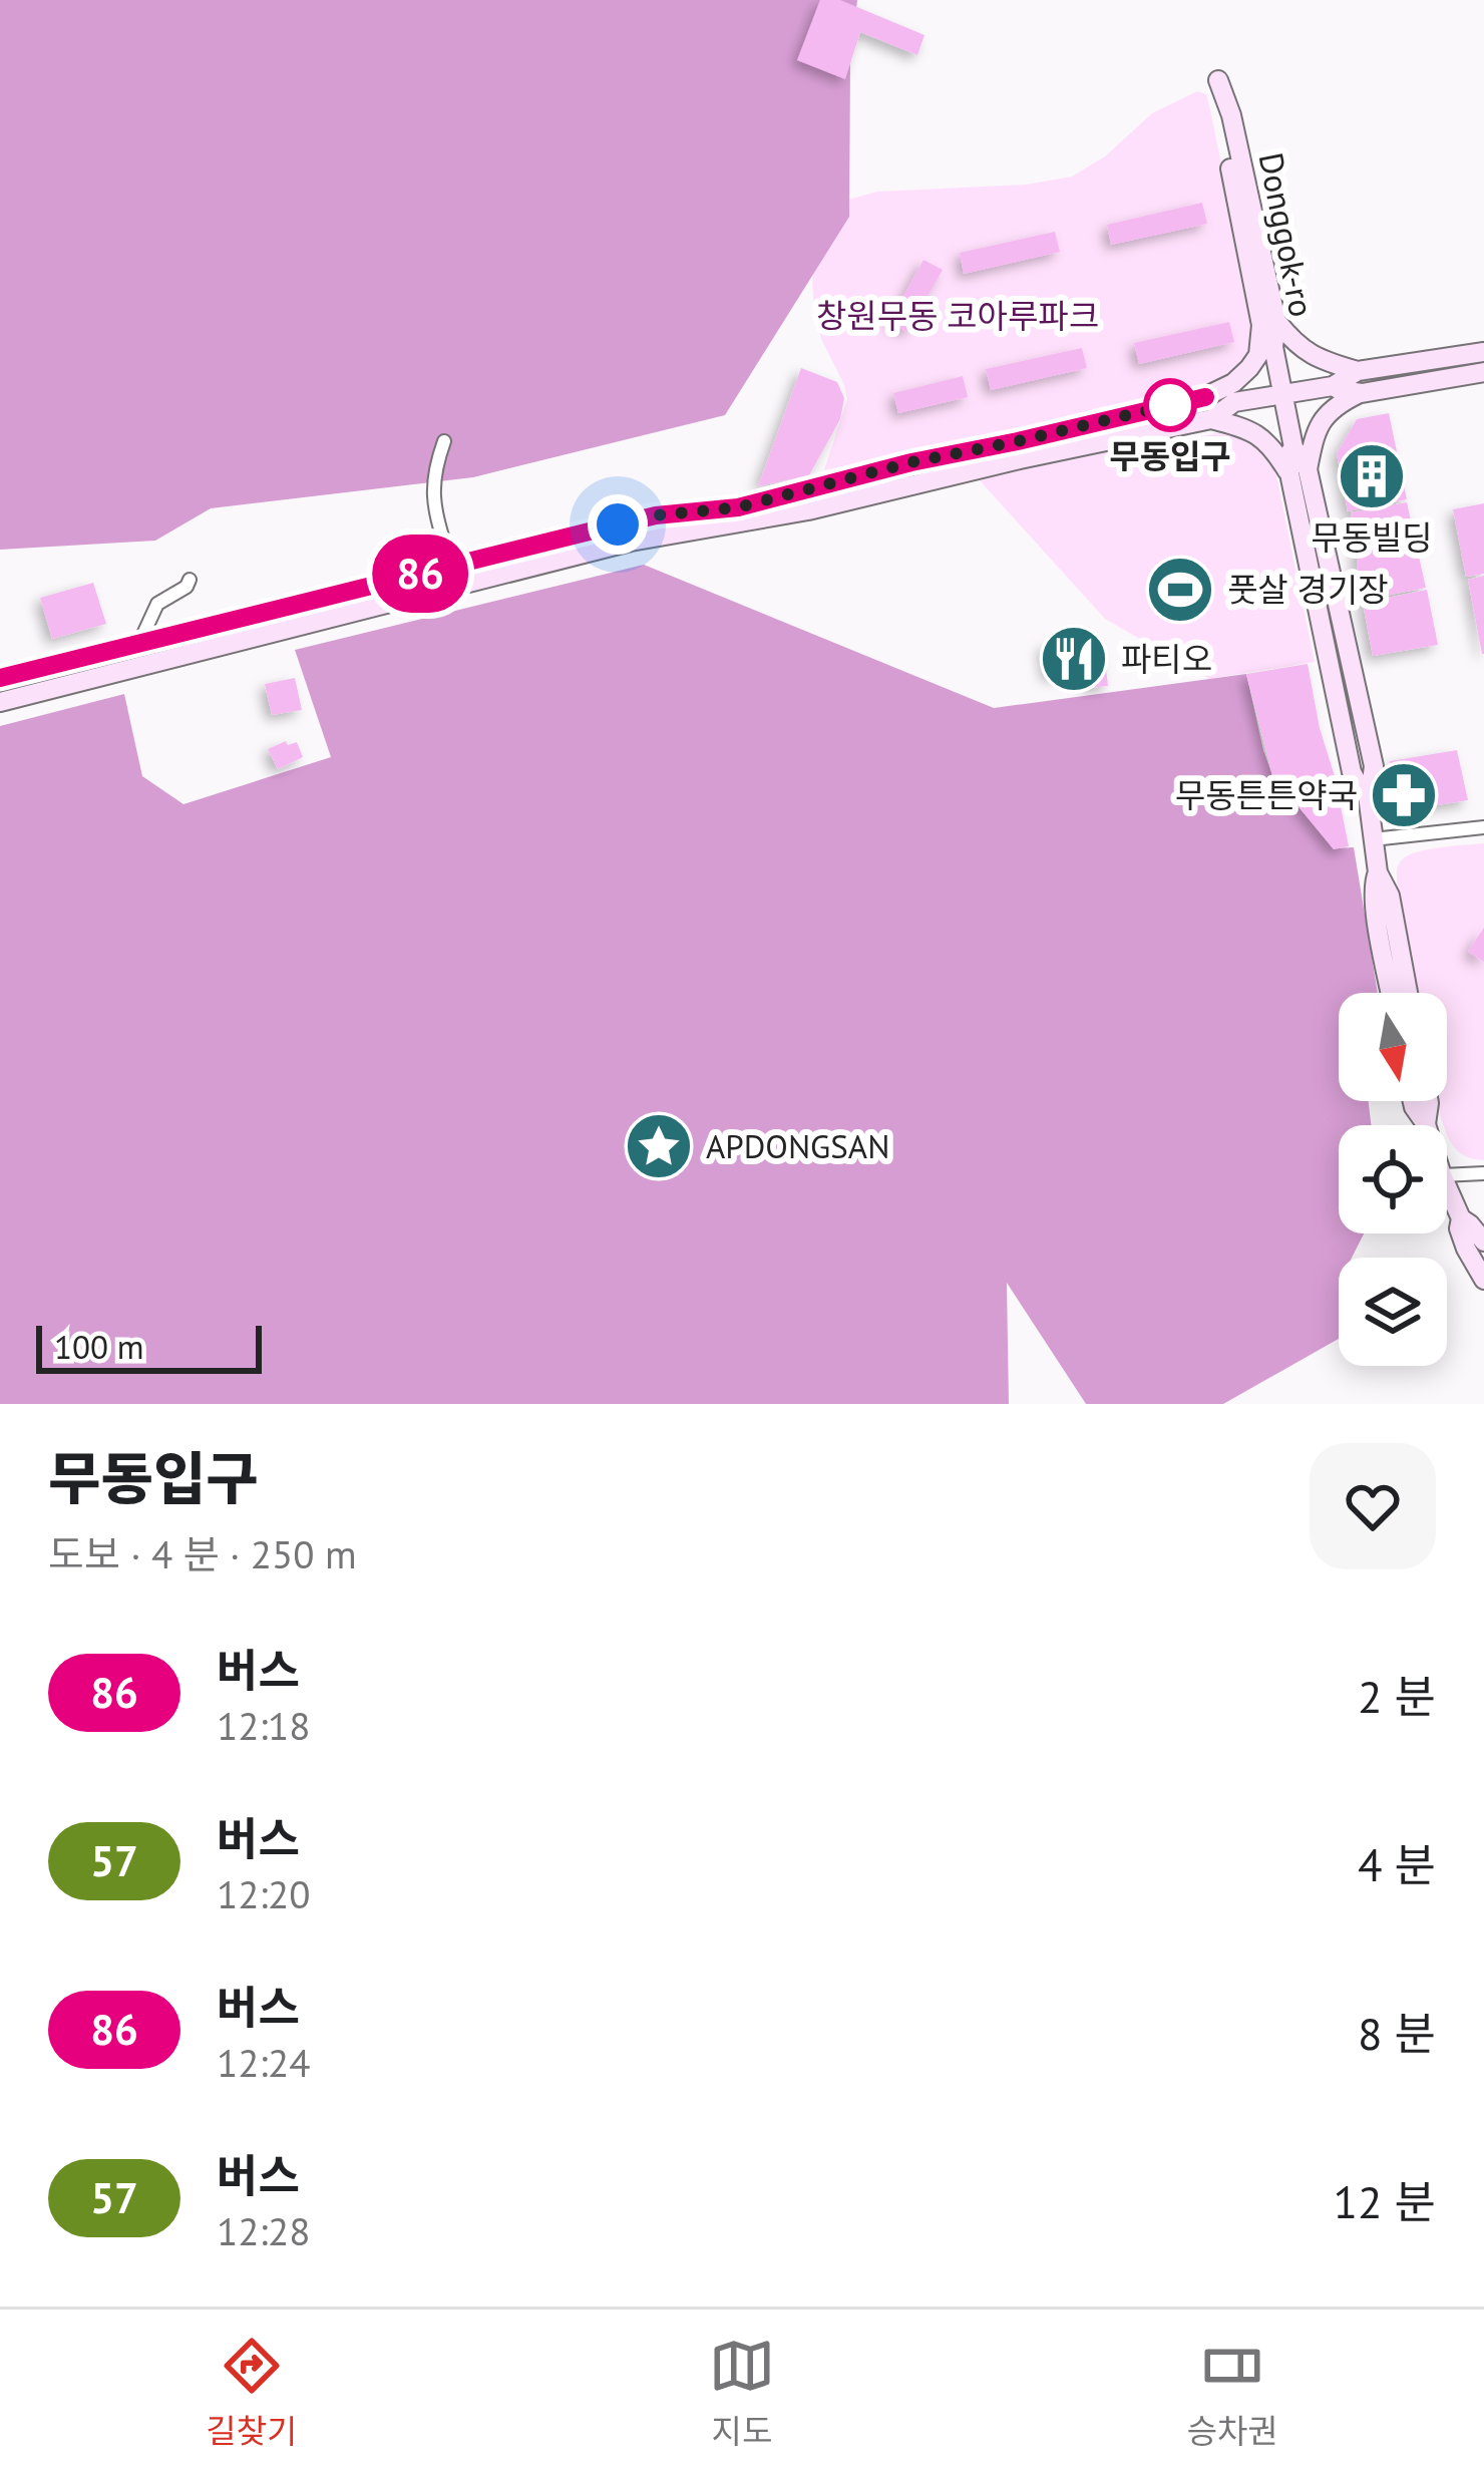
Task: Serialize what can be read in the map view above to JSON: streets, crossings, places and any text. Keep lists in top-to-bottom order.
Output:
{
  "streets": {
    "main road": ["Donggok-ro"]
  },
  "parks": ["창원무동 코아루파크"],
  "places": {
    "other": ["무동입구"],
    "building": ["무동빌딩"],
    "sports": ["풋살 경기장"],
    "restaurant": ["파티오"],
    "pharmacy": ["무동튼튼약국"],
    "place": ["APDONGSAN"]
  },
  "lines": ["bus line 86"],
  "scale_bar": "100 m",
  "north": "bottom",
  "page": {
    "on_map": "86",
    "scale": "100 m",
    "heading": ["무동입구", "도보 · 4 분 · 250 m"],
    "list": [
      {
        "mark": "86",
        "name": "버스",
        "note": "12:18",
        "value": "2 분"
      },
      {
        "mark": "57",
        "name": "버스",
        "note": "12:20",
        "value": "4 분"
      },
      {
        "mark": "86",
        "name": "버스",
        "note": "12:24",
        "value": "8 분"
      },
      {
        "mark": "57",
        "name": "버스",
        "note": "12:28",
        "value": "12 분"
      }
    ],
    "tabs": ["길찾기", "지도", "승차권"]
  }
}
